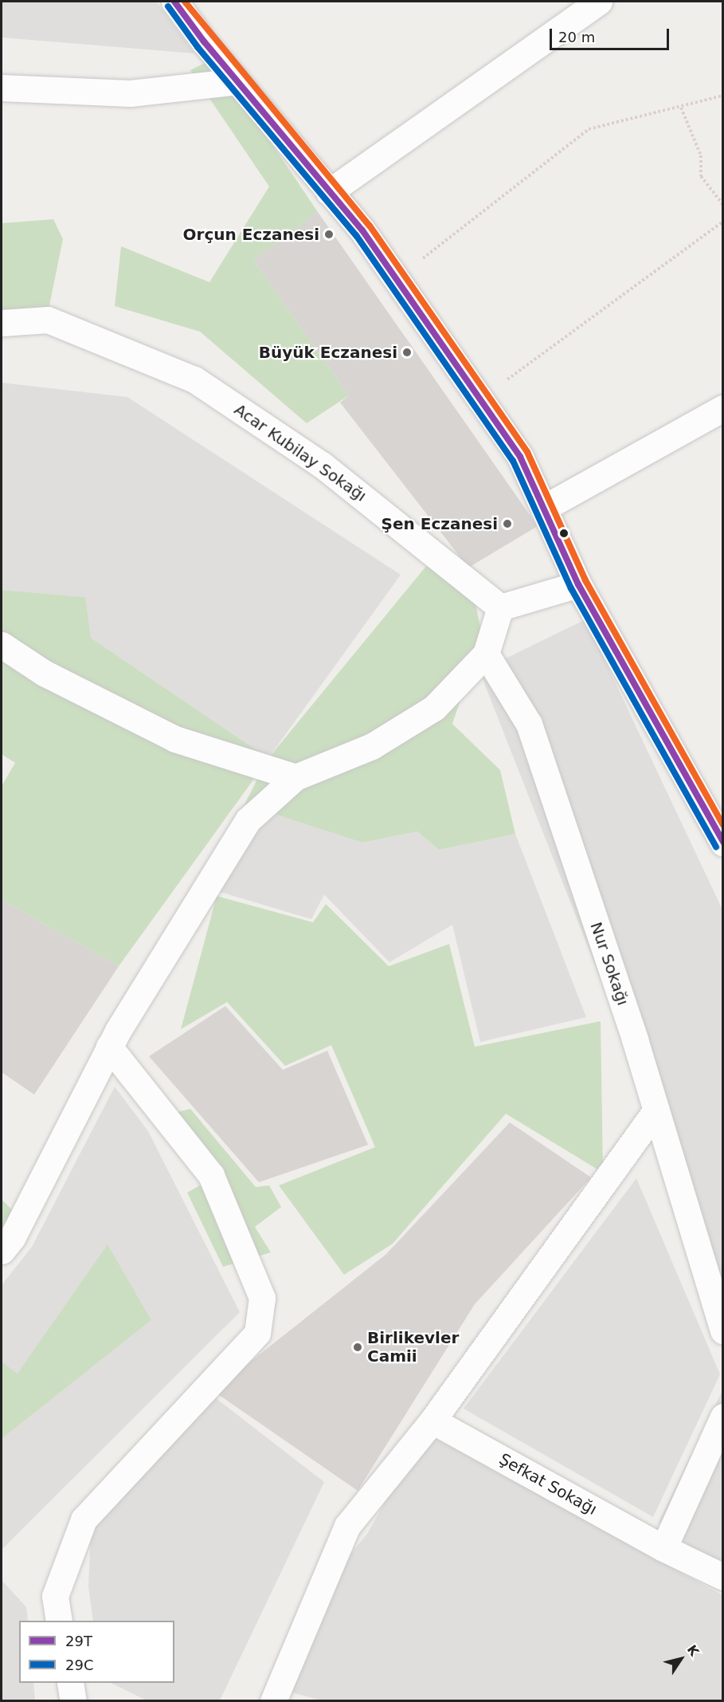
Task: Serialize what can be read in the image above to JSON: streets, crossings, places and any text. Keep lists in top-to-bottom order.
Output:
{
  "streets": {
    "street": ["Acar Kubilay Sokağı", "Nur Sokağı", "Şefkat Sokağı"]
  },
  "places": [
    "Orçun Eczanesi",
    "Büyük Eczanesi",
    "Şen Eczanesi",
    "Birlikevler Camii"
  ],
  "lines": ["transit line 29T", "transit line 29C"],
  "legend": ["29T", "29C"],
  "scale_bar": "20 m",
  "north": "top right"
}
